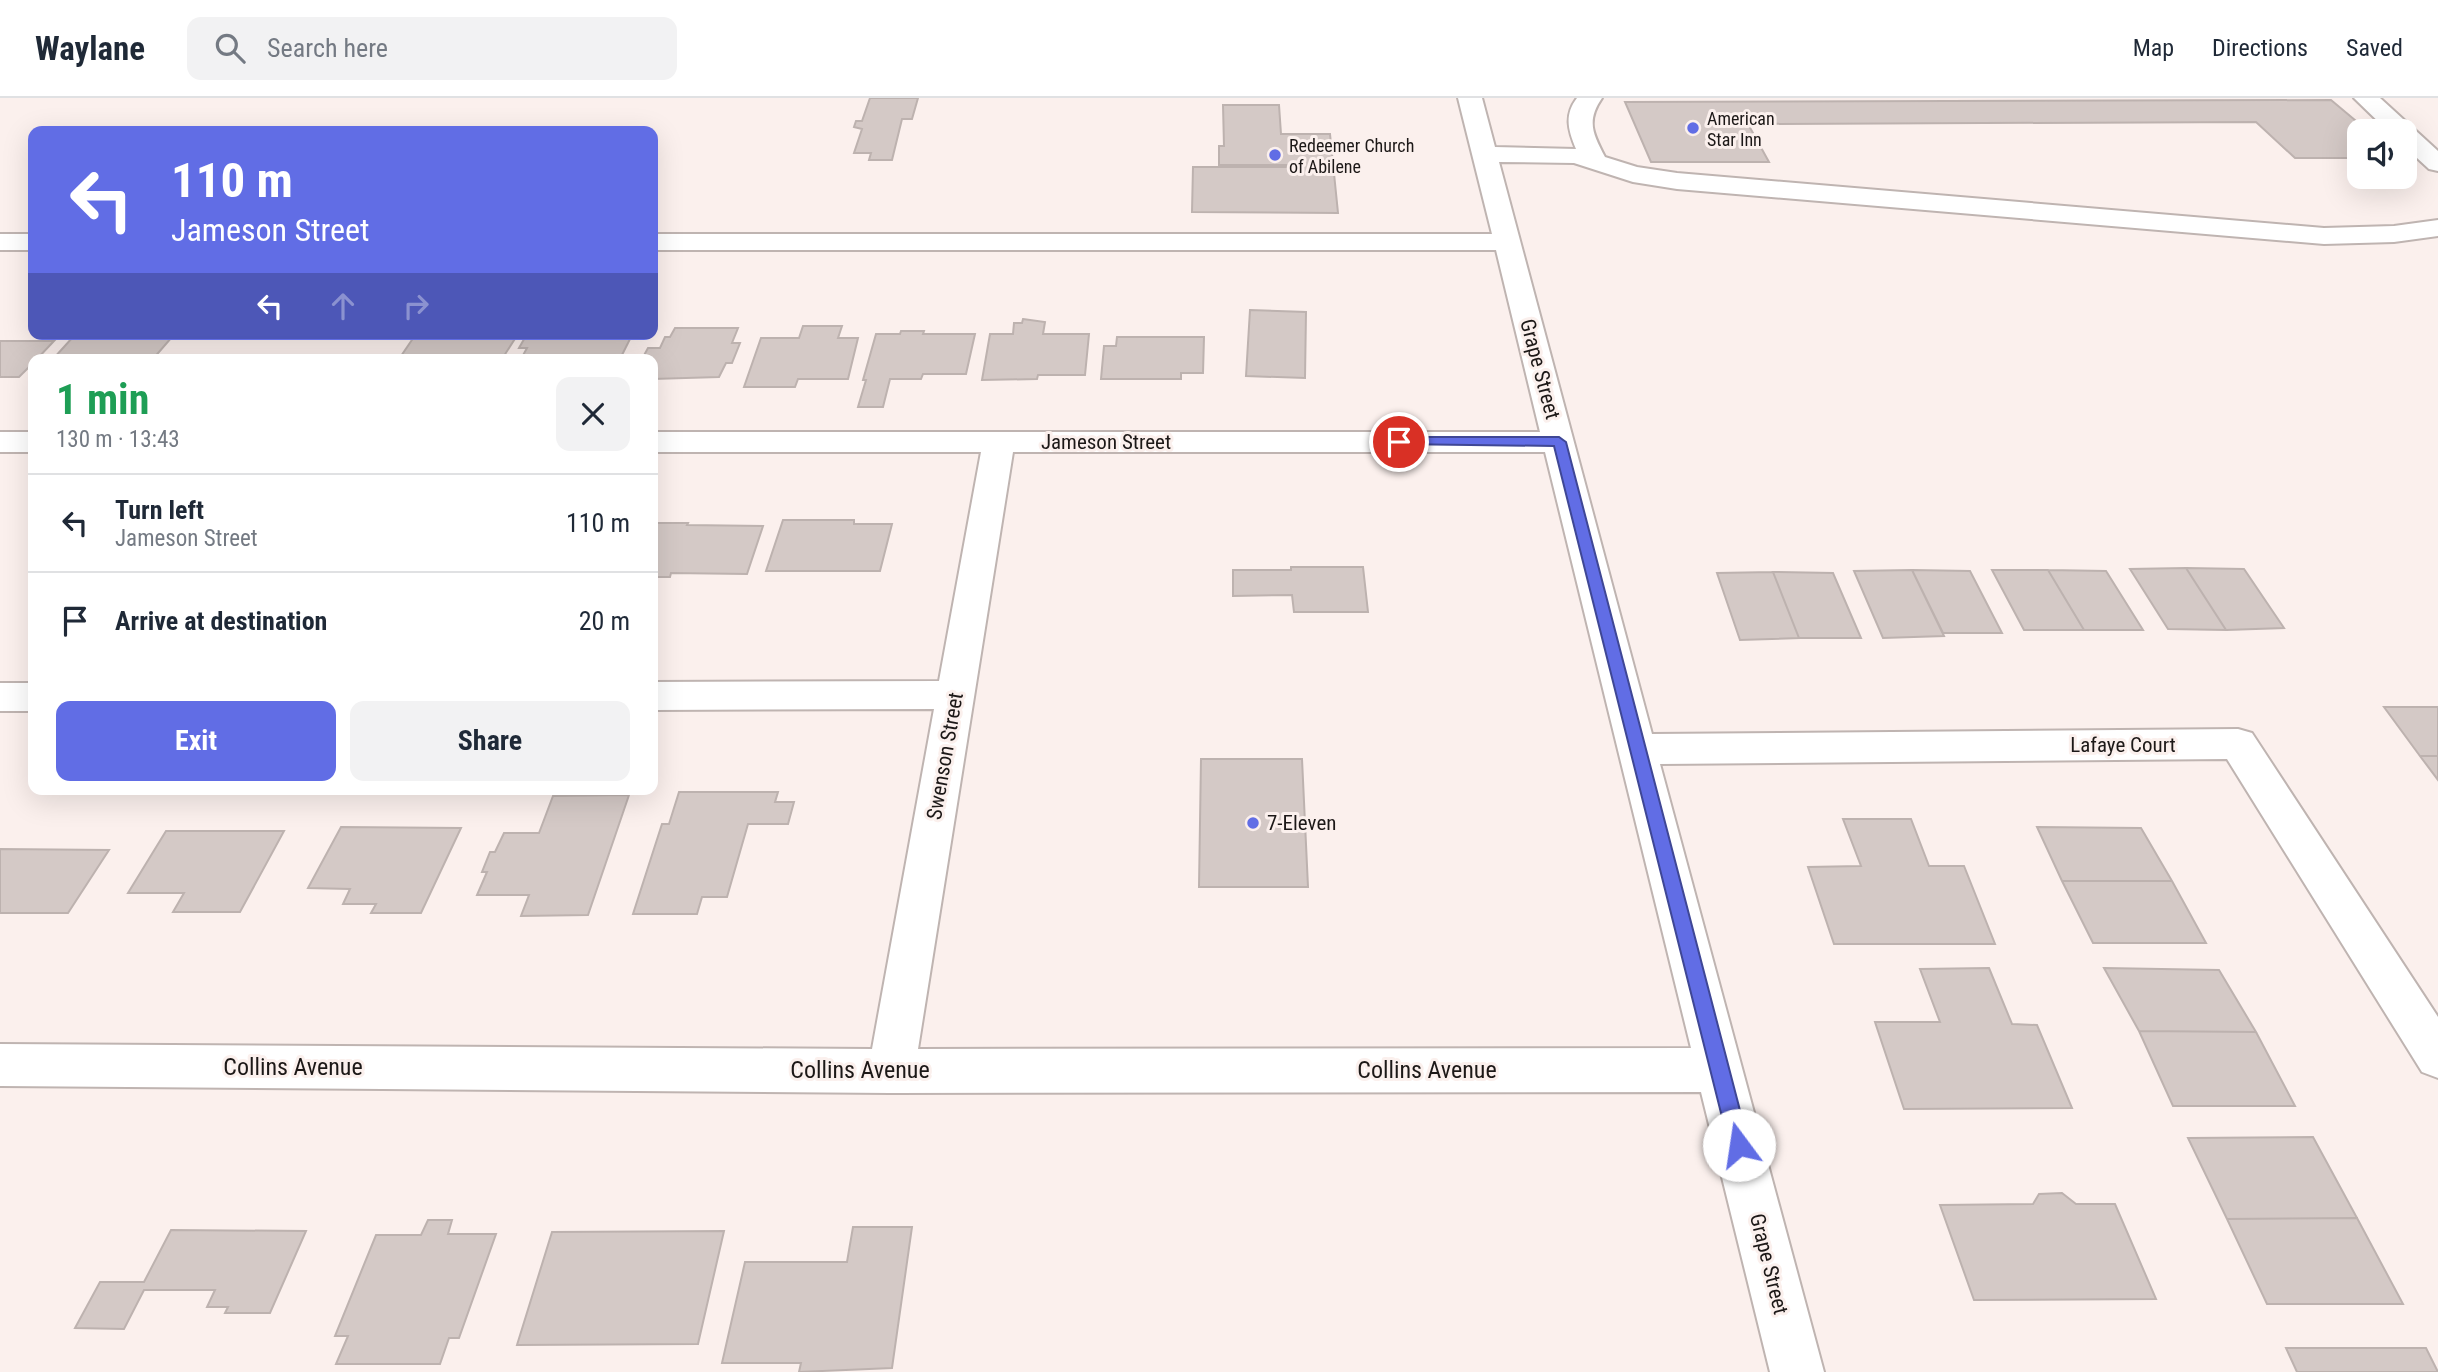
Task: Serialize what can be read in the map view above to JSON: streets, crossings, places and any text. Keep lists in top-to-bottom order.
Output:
{
  "streets": {
    "street": [
      "Grape Street",
      "Jameson Street",
      "Lafaye Court",
      "Swenson Street",
      "Collins Avenue"
    ]
  },
  "crossings": [
    ["Grape Street", "Jameson Street"],
    ["Grape Street", "Lafaye Court"],
    ["Grape Street", "Collins Avenue"],
    ["Jameson Street", "Swenson Street"],
    ["Swenson Street", "Collins Avenue"]
  ],
  "places": ["American Star Inn", "Redeemer Church of Abilene", "7-Eleven"],
  "page": {
    "header": "Waylane",
    "search": "Search here",
    "nav": ["Map", "Directions", "Saved"],
    "turn": ["110 m", "Jameson Street"],
    "heading": ["1 min", "130 m · 13:43"],
    "list": [
      {
        "name": "Turn left",
        "note": "Jameson Street",
        "value": "110 m"
      },
      {
        "name": "Arrive at destination",
        "value": "20 m"
      }
    ],
    "buttons": ["Exit", "Share"]
  }
}
